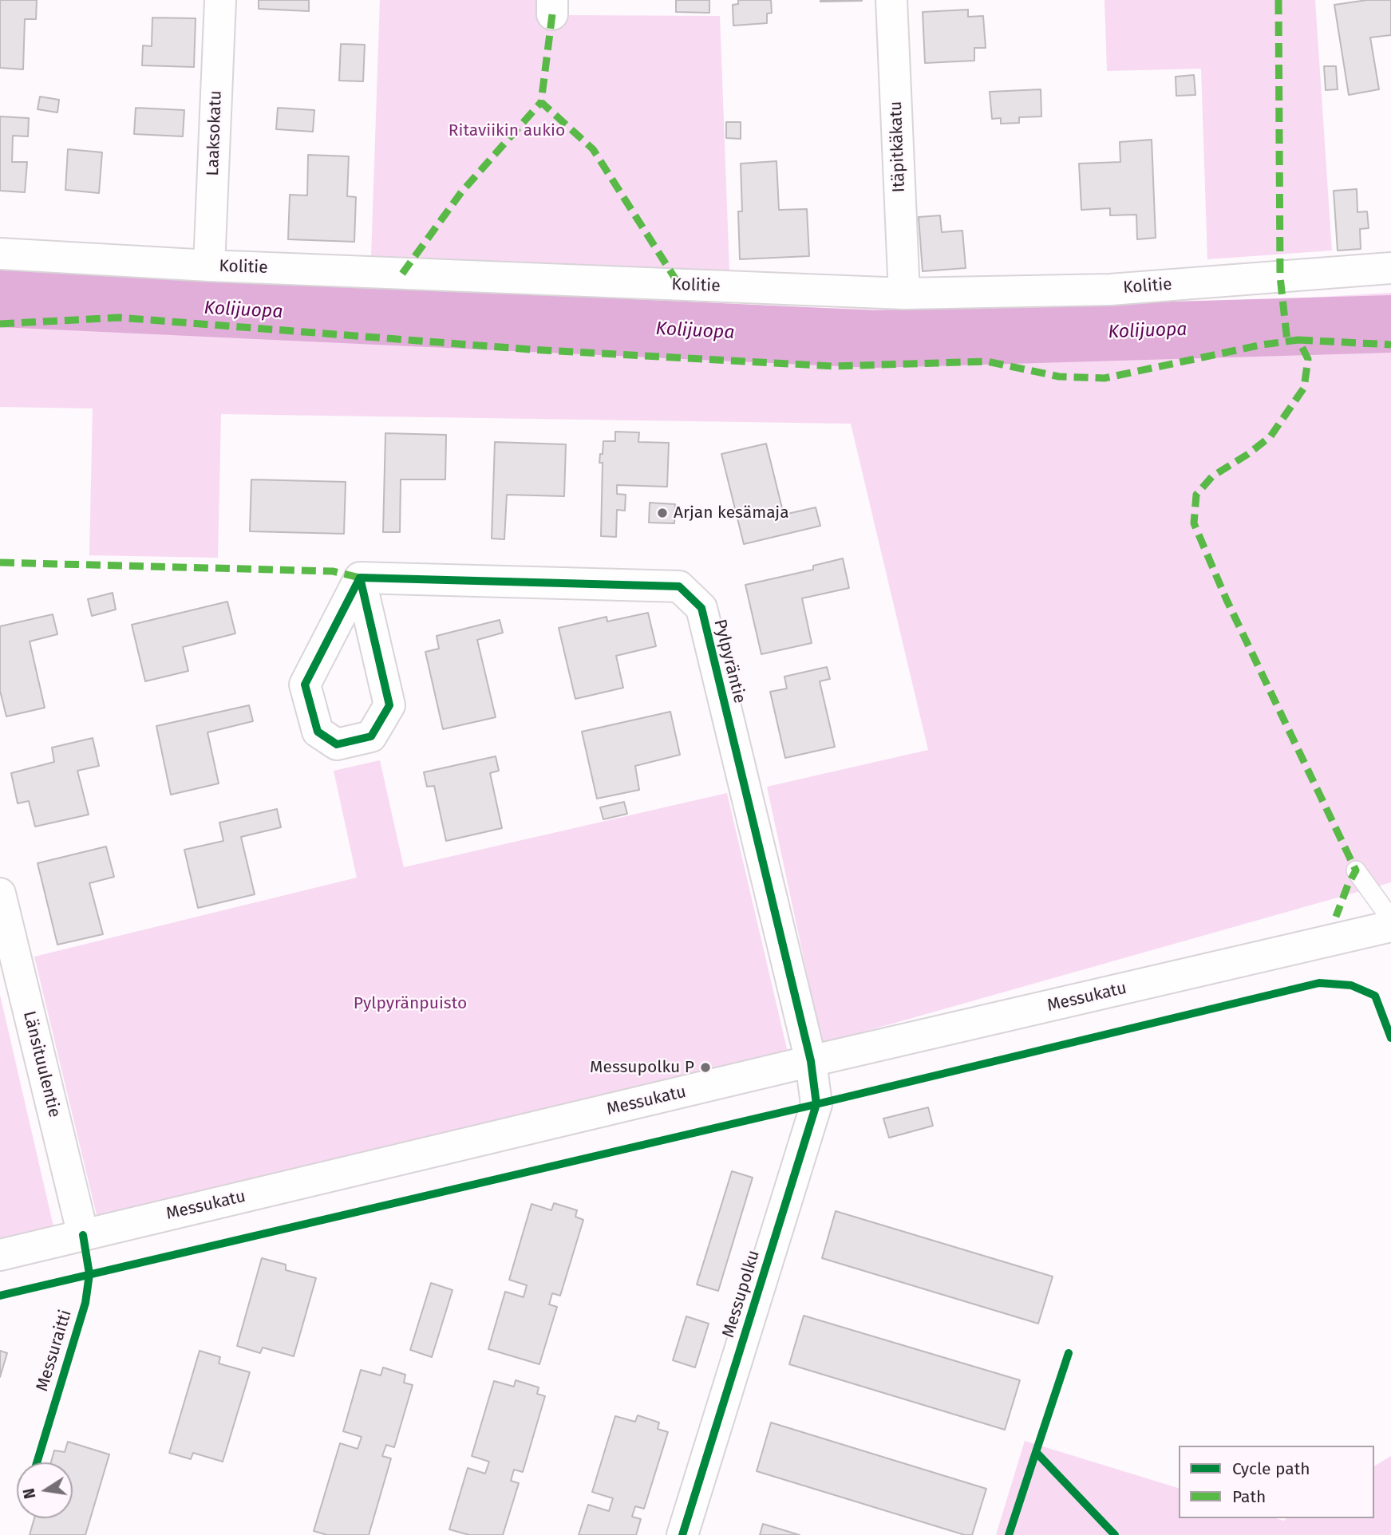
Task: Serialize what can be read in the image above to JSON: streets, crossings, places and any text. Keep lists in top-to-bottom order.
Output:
{
  "streets": {
    "street": [
      "Laaksokatu",
      "Itäpitkäkatu",
      "Kolitie",
      "Pylpyräntie",
      "Messukatu",
      "Länsituulentie",
      "Messupolku"
    ],
    "cycle path": ["Messuraitti"]
  },
  "crossings": [
    ["Laaksokatu", "Kolitie"],
    ["Itäpitkäkatu", "Kolitie"],
    ["Pylpyräntie", "Messukatu"],
    ["Pylpyräntie", "Messupolku"],
    ["Messukatu", "Länsituulentie"],
    ["Messukatu", "Messupolku"]
  ],
  "water": ["Kolijuopa"],
  "parks": ["Ritaviikin aukio", "Pylpyränpuisto"],
  "places": ["Arjan kesämaja", "Messupolku P"],
  "legend": ["Cycle path", "Path"],
  "north": "left"
}
